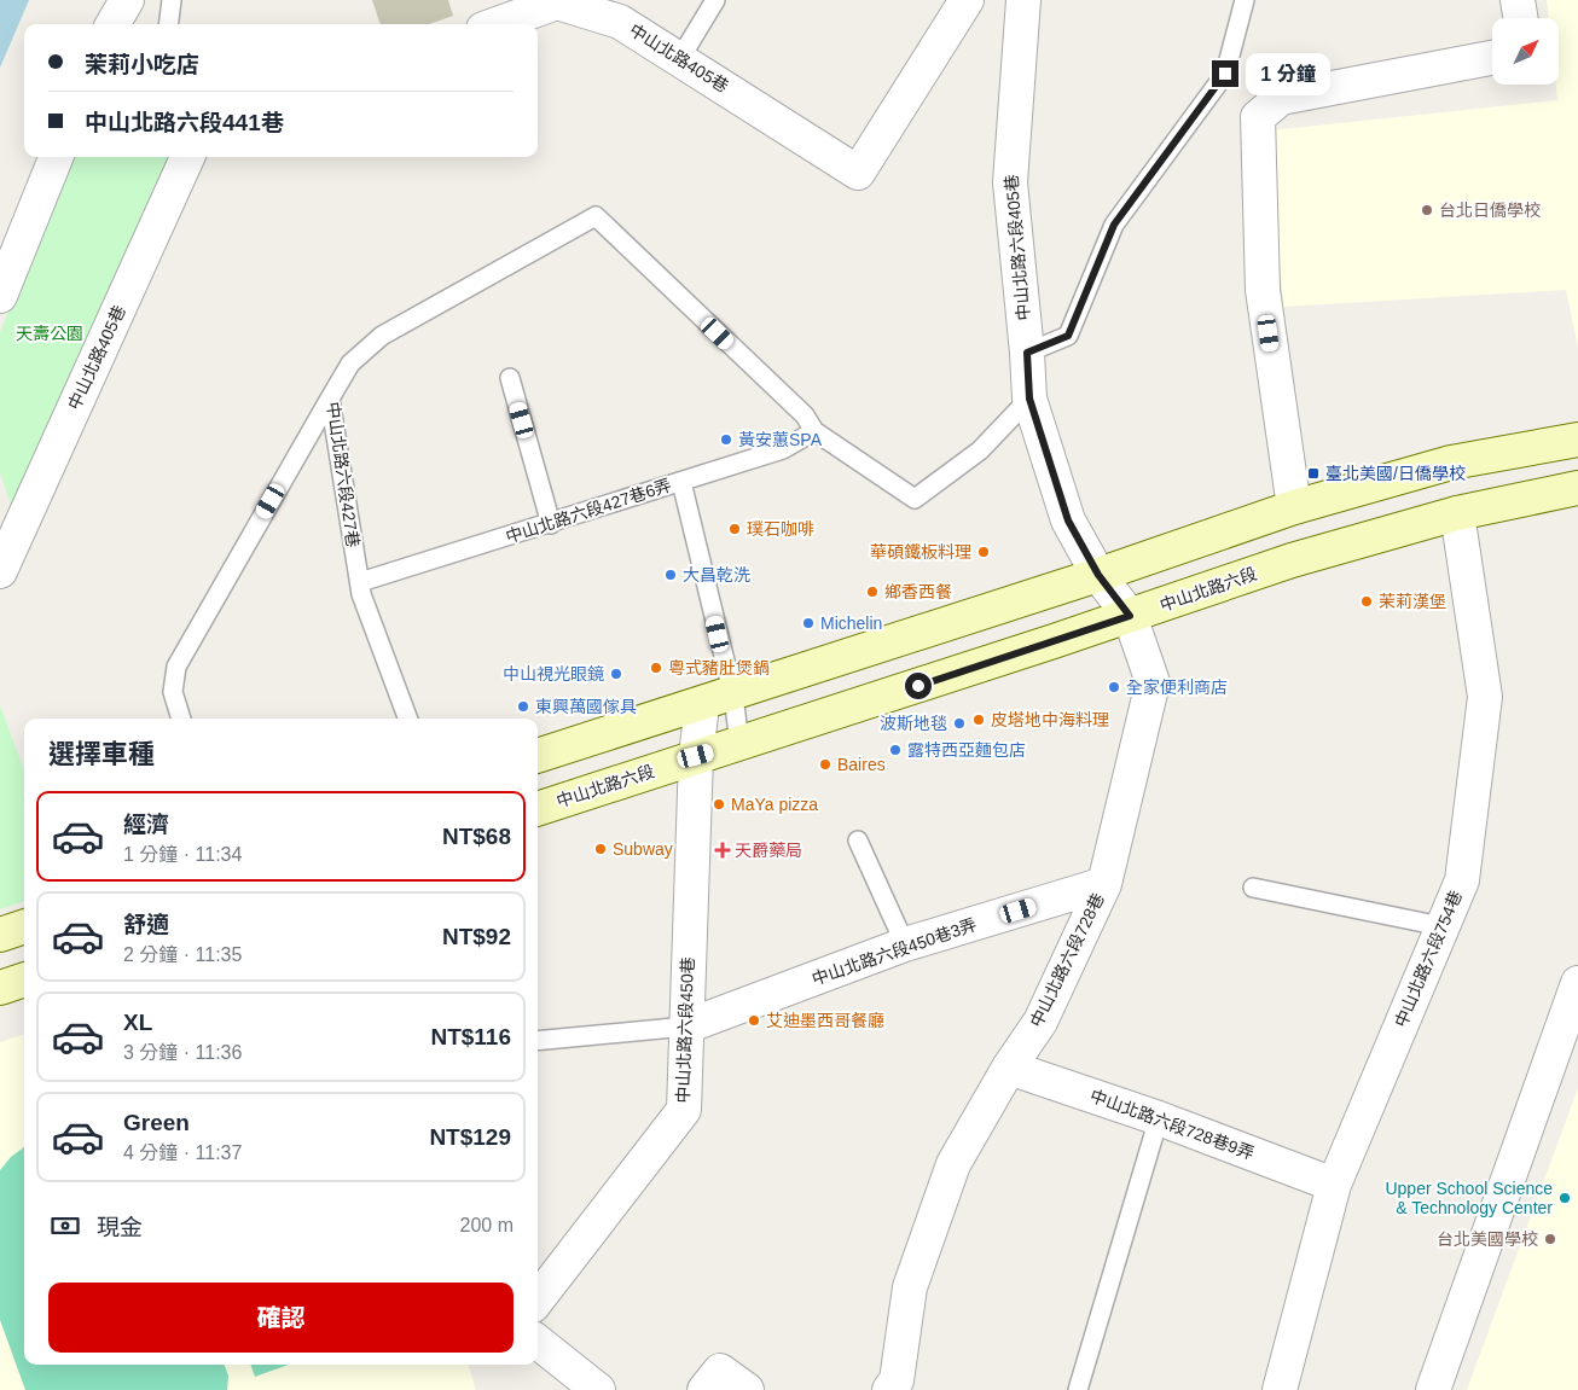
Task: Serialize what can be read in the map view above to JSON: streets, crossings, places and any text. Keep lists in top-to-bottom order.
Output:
{
  "streets": {
    "main road": ["中山北路六段"],
    "street": [
      "中山北路405巷",
      "中山北路六段405巷",
      "中山北路六段450巷3弄",
      "中山北路六段754巷",
      "中山北路六段728巷",
      "中山北路六段450巷",
      "中山北路六段728巷9弄"
    ],
    "lane": ["中山北路六段427巷", "中山北路六段427巷6弄"]
  },
  "crossings": [
    ["中山北路六段405巷", "中山北路六段"],
    ["中山北路六段405巷", "中山北路六段728巷"],
    ["中山北路六段427巷", "中山北路六段427巷6弄"],
    ["中山北路六段", "中山北路六段754巷"],
    ["中山北路六段", "中山北路六段728巷"],
    ["中山北路六段", "中山北路六段450巷"],
    ["中山北路六段450巷3弄", "中山北路六段728巷"],
    ["中山北路六段450巷3弄", "中山北路六段450巷"],
    ["中山北路六段754巷", "中山北路六段728巷9弄"],
    ["中山北路六段728巷", "中山北路六段728巷9弄"]
  ],
  "parks": ["天壽公園"],
  "places": {
    "other": [
      "台北日僑學校",
      "黃安蕙SPA",
      "璞石咖啡",
      "華碩鐵板料理",
      "大昌乾洗",
      "鄉香西餐",
      "茉莉漢堡",
      "Michelin",
      "粵式豬肚煲鍋",
      "中山視光眼鏡",
      "全家便利商店",
      "東興萬國傢具",
      "皮塔地中海料理",
      "波斯地毯",
      "露特西亞麵包店",
      "Baires",
      "MaYa pizza",
      "Subway",
      "艾迪墨西哥餐廳",
      "Upper School Science & Technology Center",
      "台北美國學校"
    ],
    "transit": ["臺北美國/日僑學校"],
    "health": ["天爵藥局"]
  },
  "north": "top right",
  "page": {
    "banner": ["茉莉小吃店", "中山北路六段441巷"],
    "bubble": "1 分鐘",
    "heading": "選擇車種",
    "list": [
      {
        "name": "經濟",
        "note": "1 分鐘 · 11:34",
        "value": "NT$68"
      },
      {
        "name": "舒適",
        "note": "2 分鐘 · 11:35",
        "value": "NT$92"
      },
      {
        "name": "XL",
        "note": "3 分鐘 · 11:36",
        "value": "NT$116"
      },
      {
        "name": "Green",
        "note": "4 分鐘 · 11:37",
        "value": "NT$129"
      }
    ],
    "pay": ["現金", "200 m"],
    "buttons": "確認"
  }
}
